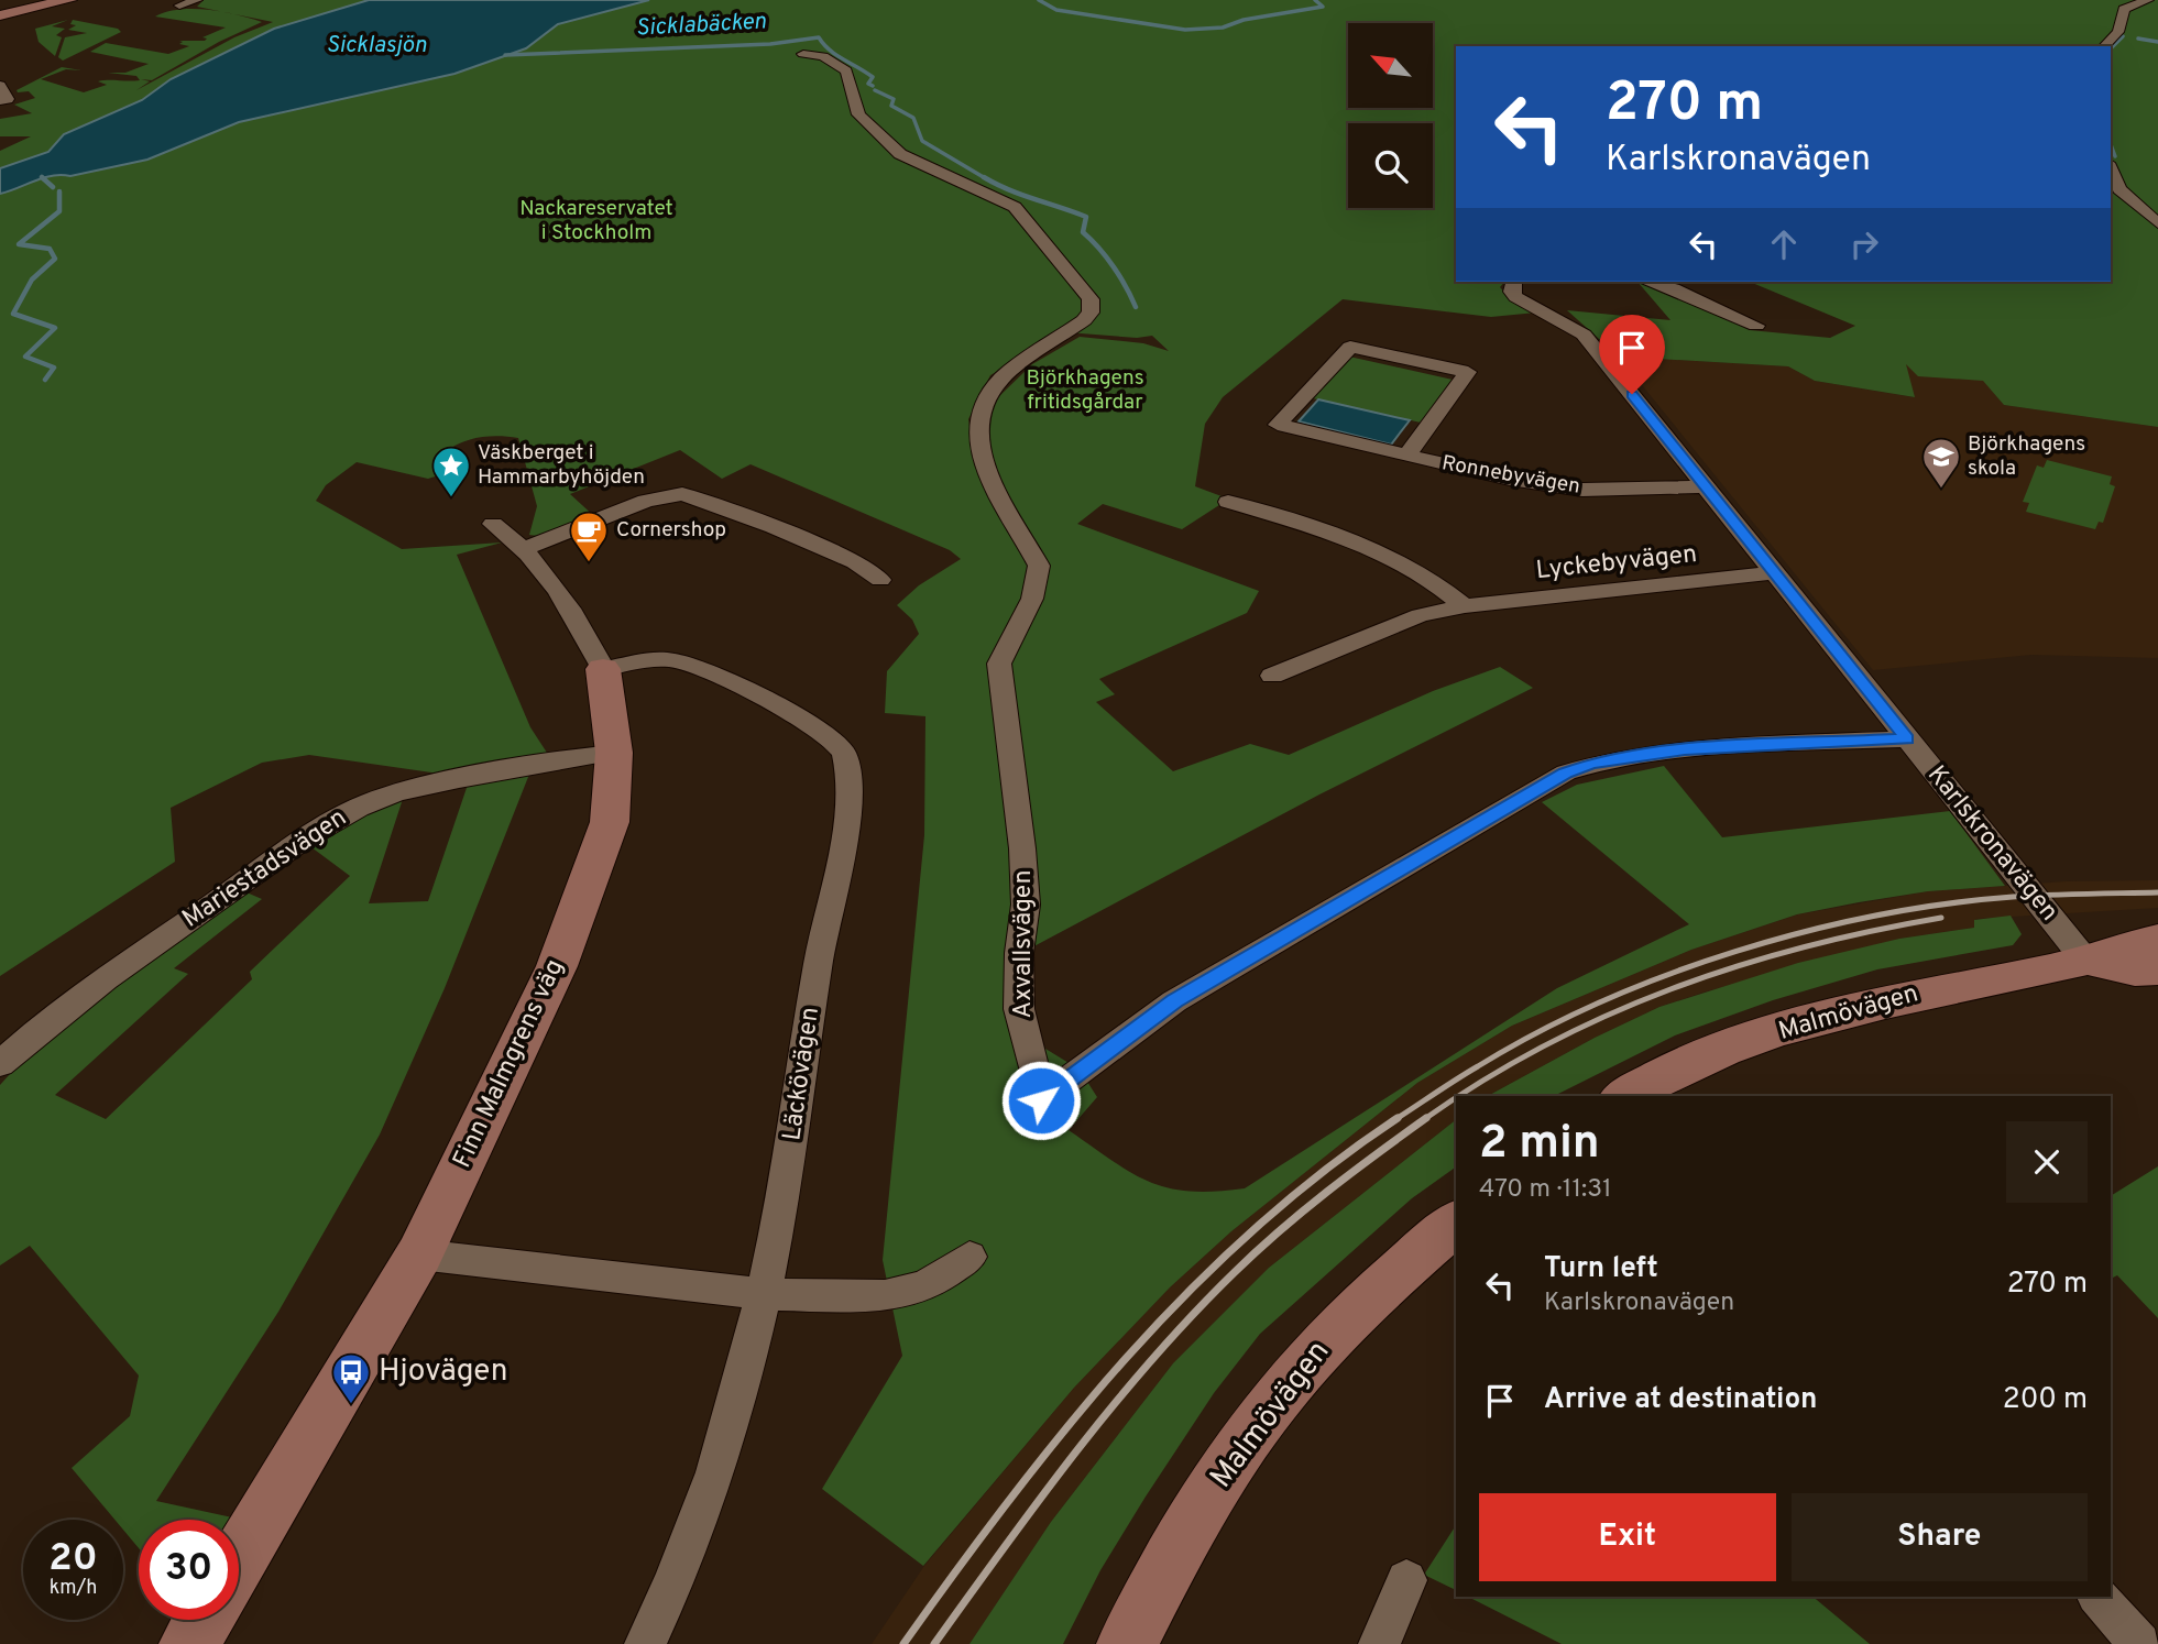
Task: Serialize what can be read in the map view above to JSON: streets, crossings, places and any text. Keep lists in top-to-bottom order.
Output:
{
  "streets": {
    "street": [
      "Ronnebyvägen",
      "Lyckebyvägen",
      "Karlskronavägen",
      "Mariestadsvägen",
      "Axvallsvägen",
      "Malmövägen",
      "Finn Malmgrens väg",
      "Läckövägen"
    ]
  },
  "crossings": [
    ["Ronnebyvägen", "Karlskronavägen"],
    ["Lyckebyvägen", "Karlskronavägen"],
    ["Karlskronavägen", "Axvallsvägen"],
    ["Karlskronavägen", "Malmövägen"],
    ["Mariestadsvägen", "Finn Malmgrens väg"],
    ["Finn Malmgrens väg", "Läckövägen"]
  ],
  "water": ["Sicklabäcken", "Sicklasjön"],
  "parks": ["Nackareservatet i Stockholm", "Björkhagens fritidsgårdar"],
  "places": {
    "school or university": ["Björkhagens skola"],
    "place": ["Väskberget i Hammarbyhöjden"],
    "cafe": ["Cornershop"],
    "bus stop": ["Hjovägen"]
  },
  "north": "top left",
  "page": {
    "turn": ["270 m", "Karlskronavägen"],
    "heading": ["2 min", "470 m · 11:31"],
    "list": [
      {
        "name": "Turn left",
        "note": "Karlskronavägen",
        "value": "270 m"
      },
      {
        "name": "Arrive at destination",
        "value": "200 m"
      }
    ],
    "buttons": ["Exit", "Share"],
    "speed": "20 km/h",
    "limit": "30"
  }
}
